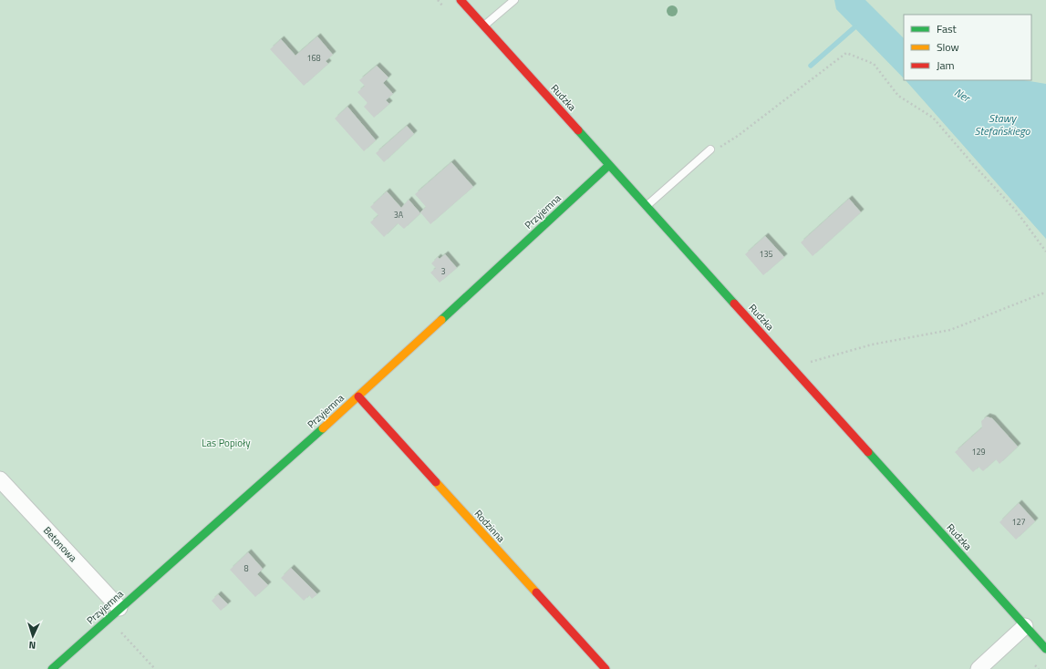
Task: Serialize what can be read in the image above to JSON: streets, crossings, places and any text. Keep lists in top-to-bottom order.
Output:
{
  "streets": {
    "street": [
      "Rudzka",
      "Przyjemna",
      "Rodzinna",
      "Betonowa"
    ]
  },
  "crossings": [
    ["Rudzka", "Przyjemna"],
    ["Przyjemna", "Rodzinna"],
    ["Przyjemna", "Betonowa"]
  ],
  "water": ["Ner", "Stawy Stefańskiego"],
  "parks": ["Las Popioły"],
  "house_numbers": [
    "168",
    "3A",
    "135",
    "3",
    "129",
    "127",
    "8"
  ],
  "legend": ["Fast", "Slow", "Jam"],
  "north": "bottom"
}
